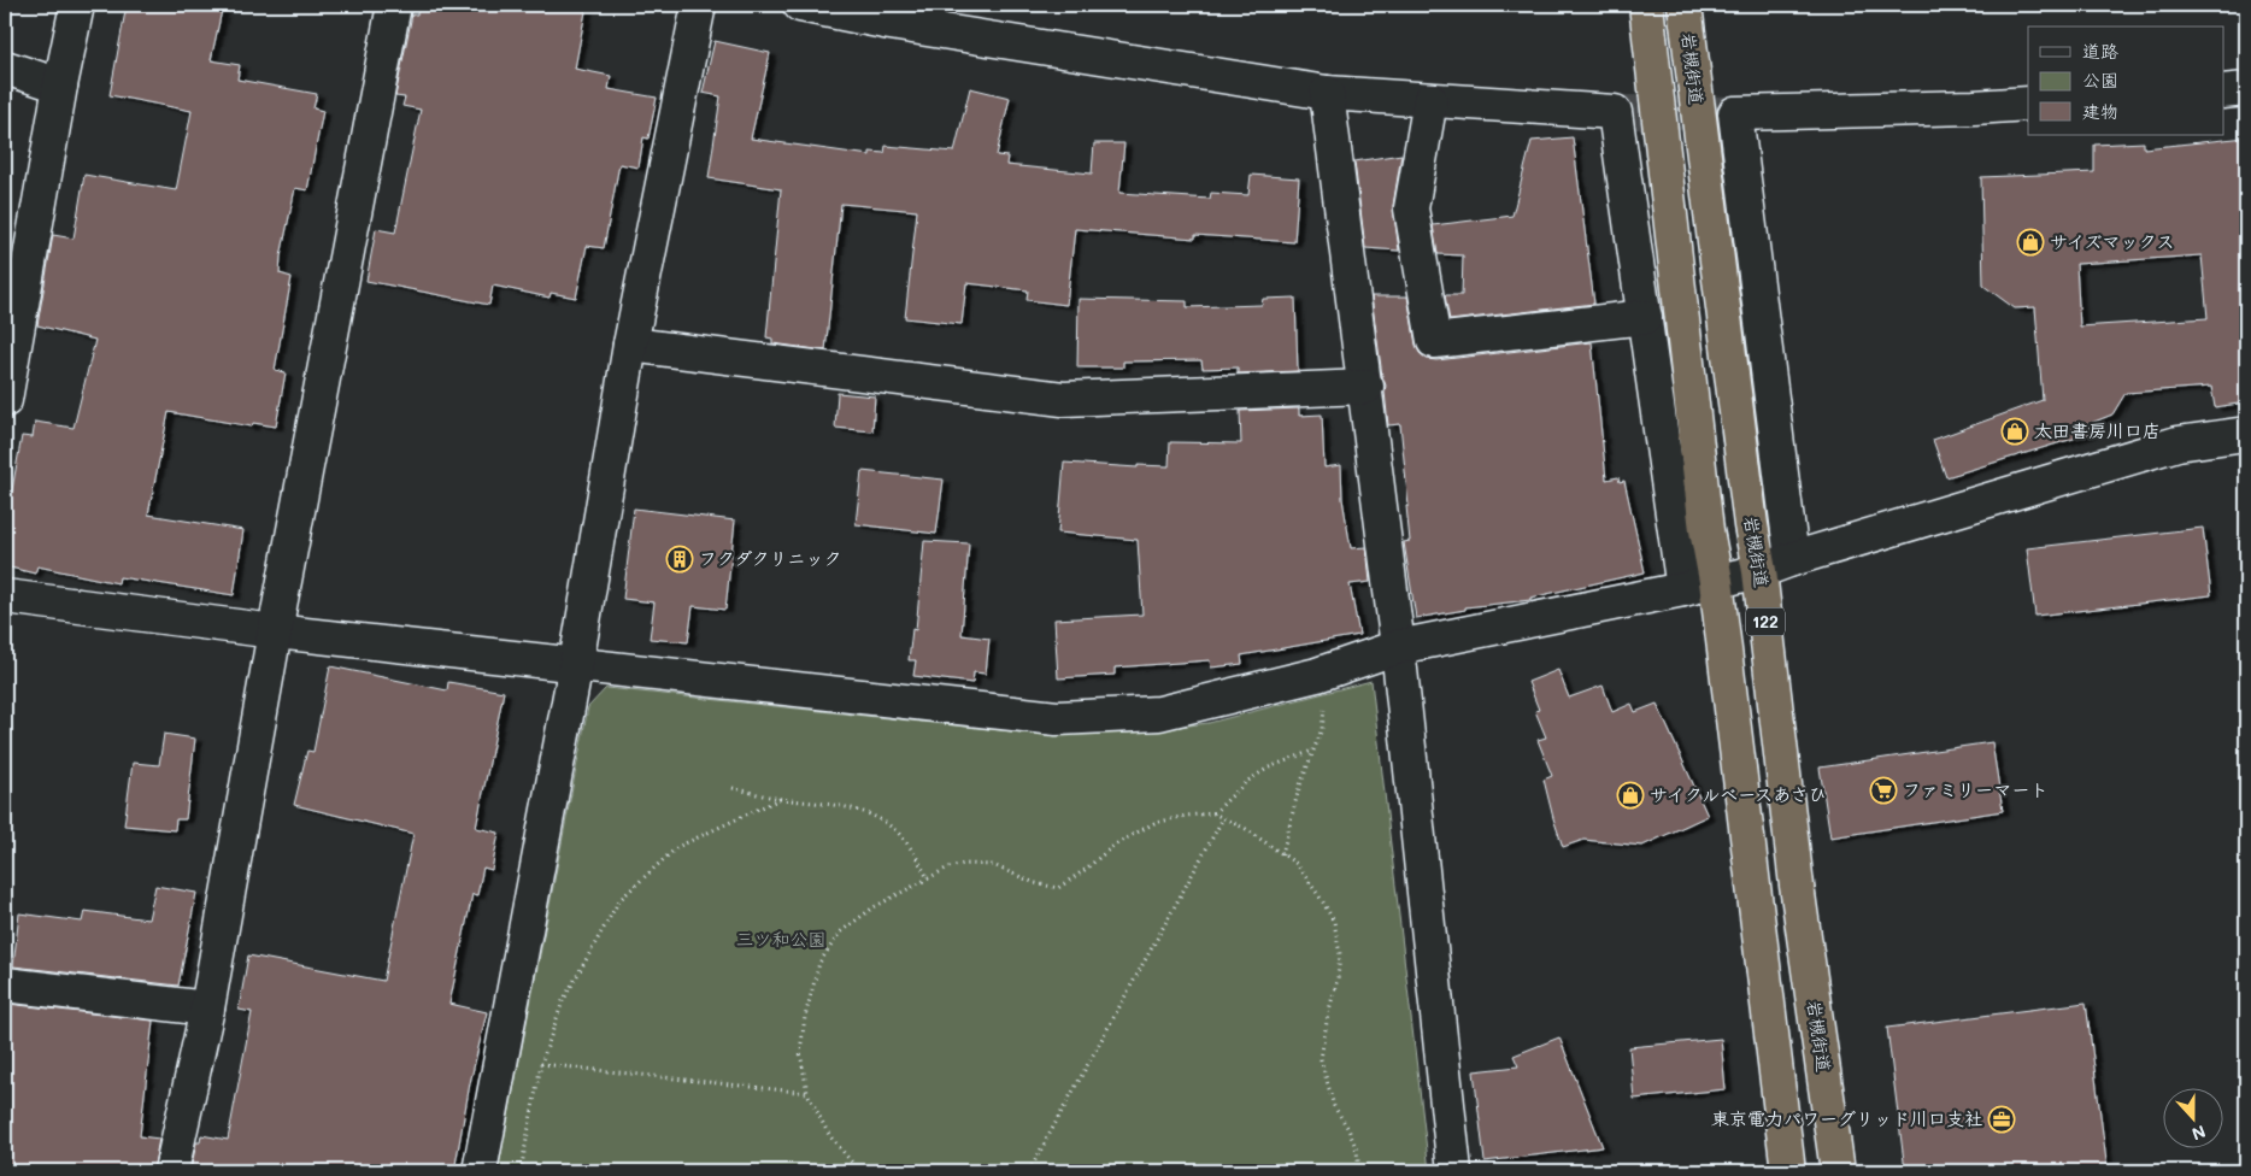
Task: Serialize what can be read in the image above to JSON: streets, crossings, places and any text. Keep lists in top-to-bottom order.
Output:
{
  "streets": {
    "highway": ["岩槻街道", "122"]
  },
  "parks": ["三ツ和公園"],
  "places": {
    "shop": ["サイズマックス", "太田書房川口店", "サイクルベースあさひ"],
    "building": ["フクダクリニック"],
    "supermarket": ["ファミリーマート"],
    "office": ["東京電力パワーグリッド川口支社"]
  },
  "legend": ["道路", "公園", "建物"],
  "north": "bottom"
}
